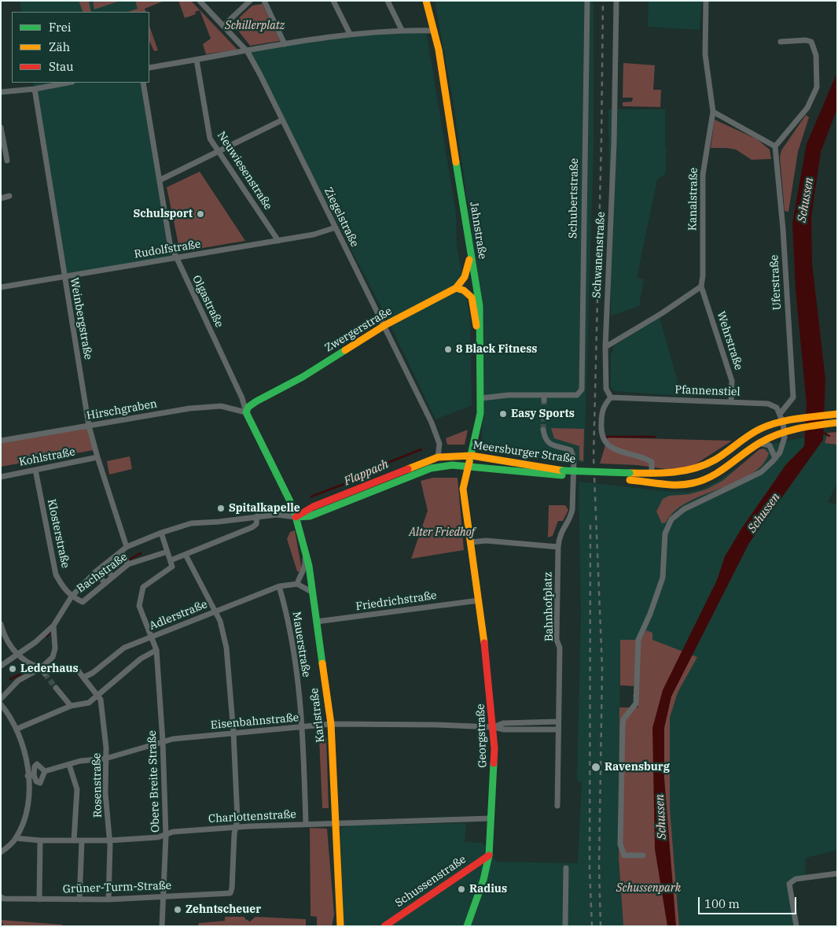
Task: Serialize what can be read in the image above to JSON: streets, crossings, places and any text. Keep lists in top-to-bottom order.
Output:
{
  "streets": {
    "main road": [
      "Jahnstraße",
      "Olgastraße",
      "Zwergerstraße",
      "Meersburger Straße",
      "Karlstraße",
      "Georgstraße",
      "Schussenstraße"
    ],
    "street": [
      "Neuwiesenstraße",
      "Schubertstraße",
      "Kanalstraße",
      "Ziegelstraße",
      "Rudolfstraße",
      "Schwanenstraße",
      "Uferstraße",
      "Weinbergstraße",
      "Wehrstraße",
      "Pfannenstiel",
      "Hirschgraben",
      "Kohlstraße",
      "Klosterstraße",
      "Bachstraße",
      "Friedrichstraße",
      "Bahnhofplatz",
      "Adlerstraße",
      "Mauerstraße",
      "Eisenbahnstraße",
      "Obere Breite Straße",
      "Rosenstraße",
      "Charlottenstraße",
      "Grüner-Turm-Straße"
    ]
  },
  "crossings": [
    ["Neuwiesenstraße", "Rudolfstraße"],
    ["Schubertstraße", "Jahnstraße"],
    ["Kanalstraße", "Wehrstraße"],
    ["Ziegelstraße", "Rudolfstraße"],
    ["Ziegelstraße", "Zwergerstraße"],
    ["Ziegelstraße", "Meersburger Straße"],
    ["Jahnstraße", "Meersburger Straße"],
    ["Jahnstraße", "Georgstraße"],
    ["Rudolfstraße", "Olgastraße"],
    ["Rudolfstraße", "Weinbergstraße"],
    ["Schwanenstraße", "Pfannenstiel"],
    ["Uferstraße", "Pfannenstiel"],
    ["Olgastraße", "Zwergerstraße"],
    ["Olgastraße", "Hirschgraben"],
    ["Olgastraße", "Meersburger Straße"],
    ["Olgastraße", "Bachstraße"],
    ["Olgastraße", "Karlstraße"],
    ["Weinbergstraße", "Hirschgraben"],
    ["Weinbergstraße", "Kohlstraße"],
    ["Weinbergstraße", "Bachstraße"],
    ["Zwergerstraße", "Hirschgraben"],
    ["Wehrstraße", "Pfannenstiel"],
    ["Meersburger Straße", "Bachstraße"],
    ["Meersburger Straße", "Karlstraße"],
    ["Meersburger Straße", "Georgstraße"],
    ["Kohlstraße", "Klosterstraße"],
    ["Klosterstraße", "Bachstraße"],
    ["Bachstraße", "Karlstraße"],
    ["Friedrichstraße", "Karlstraße"],
    ["Friedrichstraße", "Georgstraße"],
    ["Bahnhofplatz", "Eisenbahnstraße"],
    ["Adlerstraße", "Mauerstraße"],
    ["Adlerstraße", "Obere Breite Straße"],
    ["Adlerstraße", "Rosenstraße"],
    ["Mauerstraße", "Eisenbahnstraße"],
    ["Mauerstraße", "Charlottenstraße"],
    ["Karlstraße", "Eisenbahnstraße"],
    ["Karlstraße", "Charlottenstraße"],
    ["Eisenbahnstraße", "Georgstraße"],
    ["Eisenbahnstraße", "Obere Breite Straße"],
    ["Eisenbahnstraße", "Rosenstraße"],
    ["Georgstraße", "Charlottenstraße"],
    ["Georgstraße", "Schussenstraße"],
    ["Obere Breite Straße", "Charlottenstraße"],
    ["Obere Breite Straße", "Grüner-Turm-Straße"],
    ["Rosenstraße", "Charlottenstraße"],
    ["Rosenstraße", "Grüner-Turm-Straße"],
    ["Charlottenstraße", "Grüner-Turm-Straße"]
  ],
  "water": ["Schussen", "Flappach"],
  "parks": ["Schillerplatz", "Alter Friedhof", "Schussenpark"],
  "places": [
    "Schulsport",
    "8 Black Fitness",
    "Easy Sports",
    "Spitalkapelle",
    "Lederhaus",
    "Ravensburg",
    "Radius",
    "Zehntscheuer"
  ],
  "legend": ["Frei", "Zäh", "Stau"],
  "scale_bar": "100 m"
}
